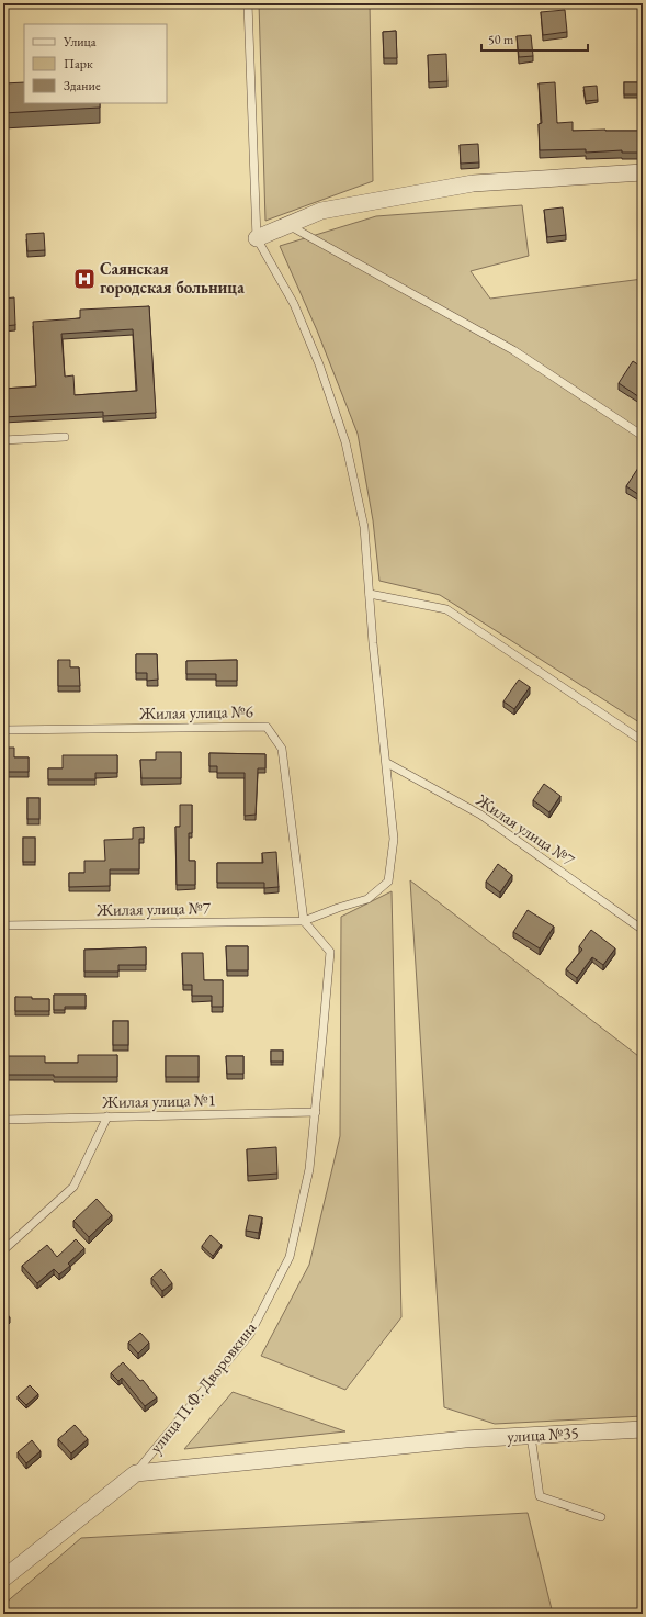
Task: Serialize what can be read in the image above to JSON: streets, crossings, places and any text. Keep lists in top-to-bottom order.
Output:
{
  "streets": {
    "street": ["улица П.Ф. Дворовкина", "улица №35"],
    "lane": ["Жилая улица №6", "Жилая улица №7", "Жилая улица №1"]
  },
  "crossings": [
    ["Жилая улица №6", "Жилая улица №7"],
    ["Жилая улица №6", "улица П.Ф. Дворовкина"],
    ["Жилая улица №7", "улица П.Ф. Дворовкина"],
    ["Жилая улица №1", "улица П.Ф. Дворовкина"],
    ["улица П.Ф. Дворовкина", "улица №35"]
  ],
  "places": {
    "hospital": ["Саянская городская больница"]
  },
  "legend": ["Улица", "Парк", "Здание"],
  "scale_bar": "50 m"
}
